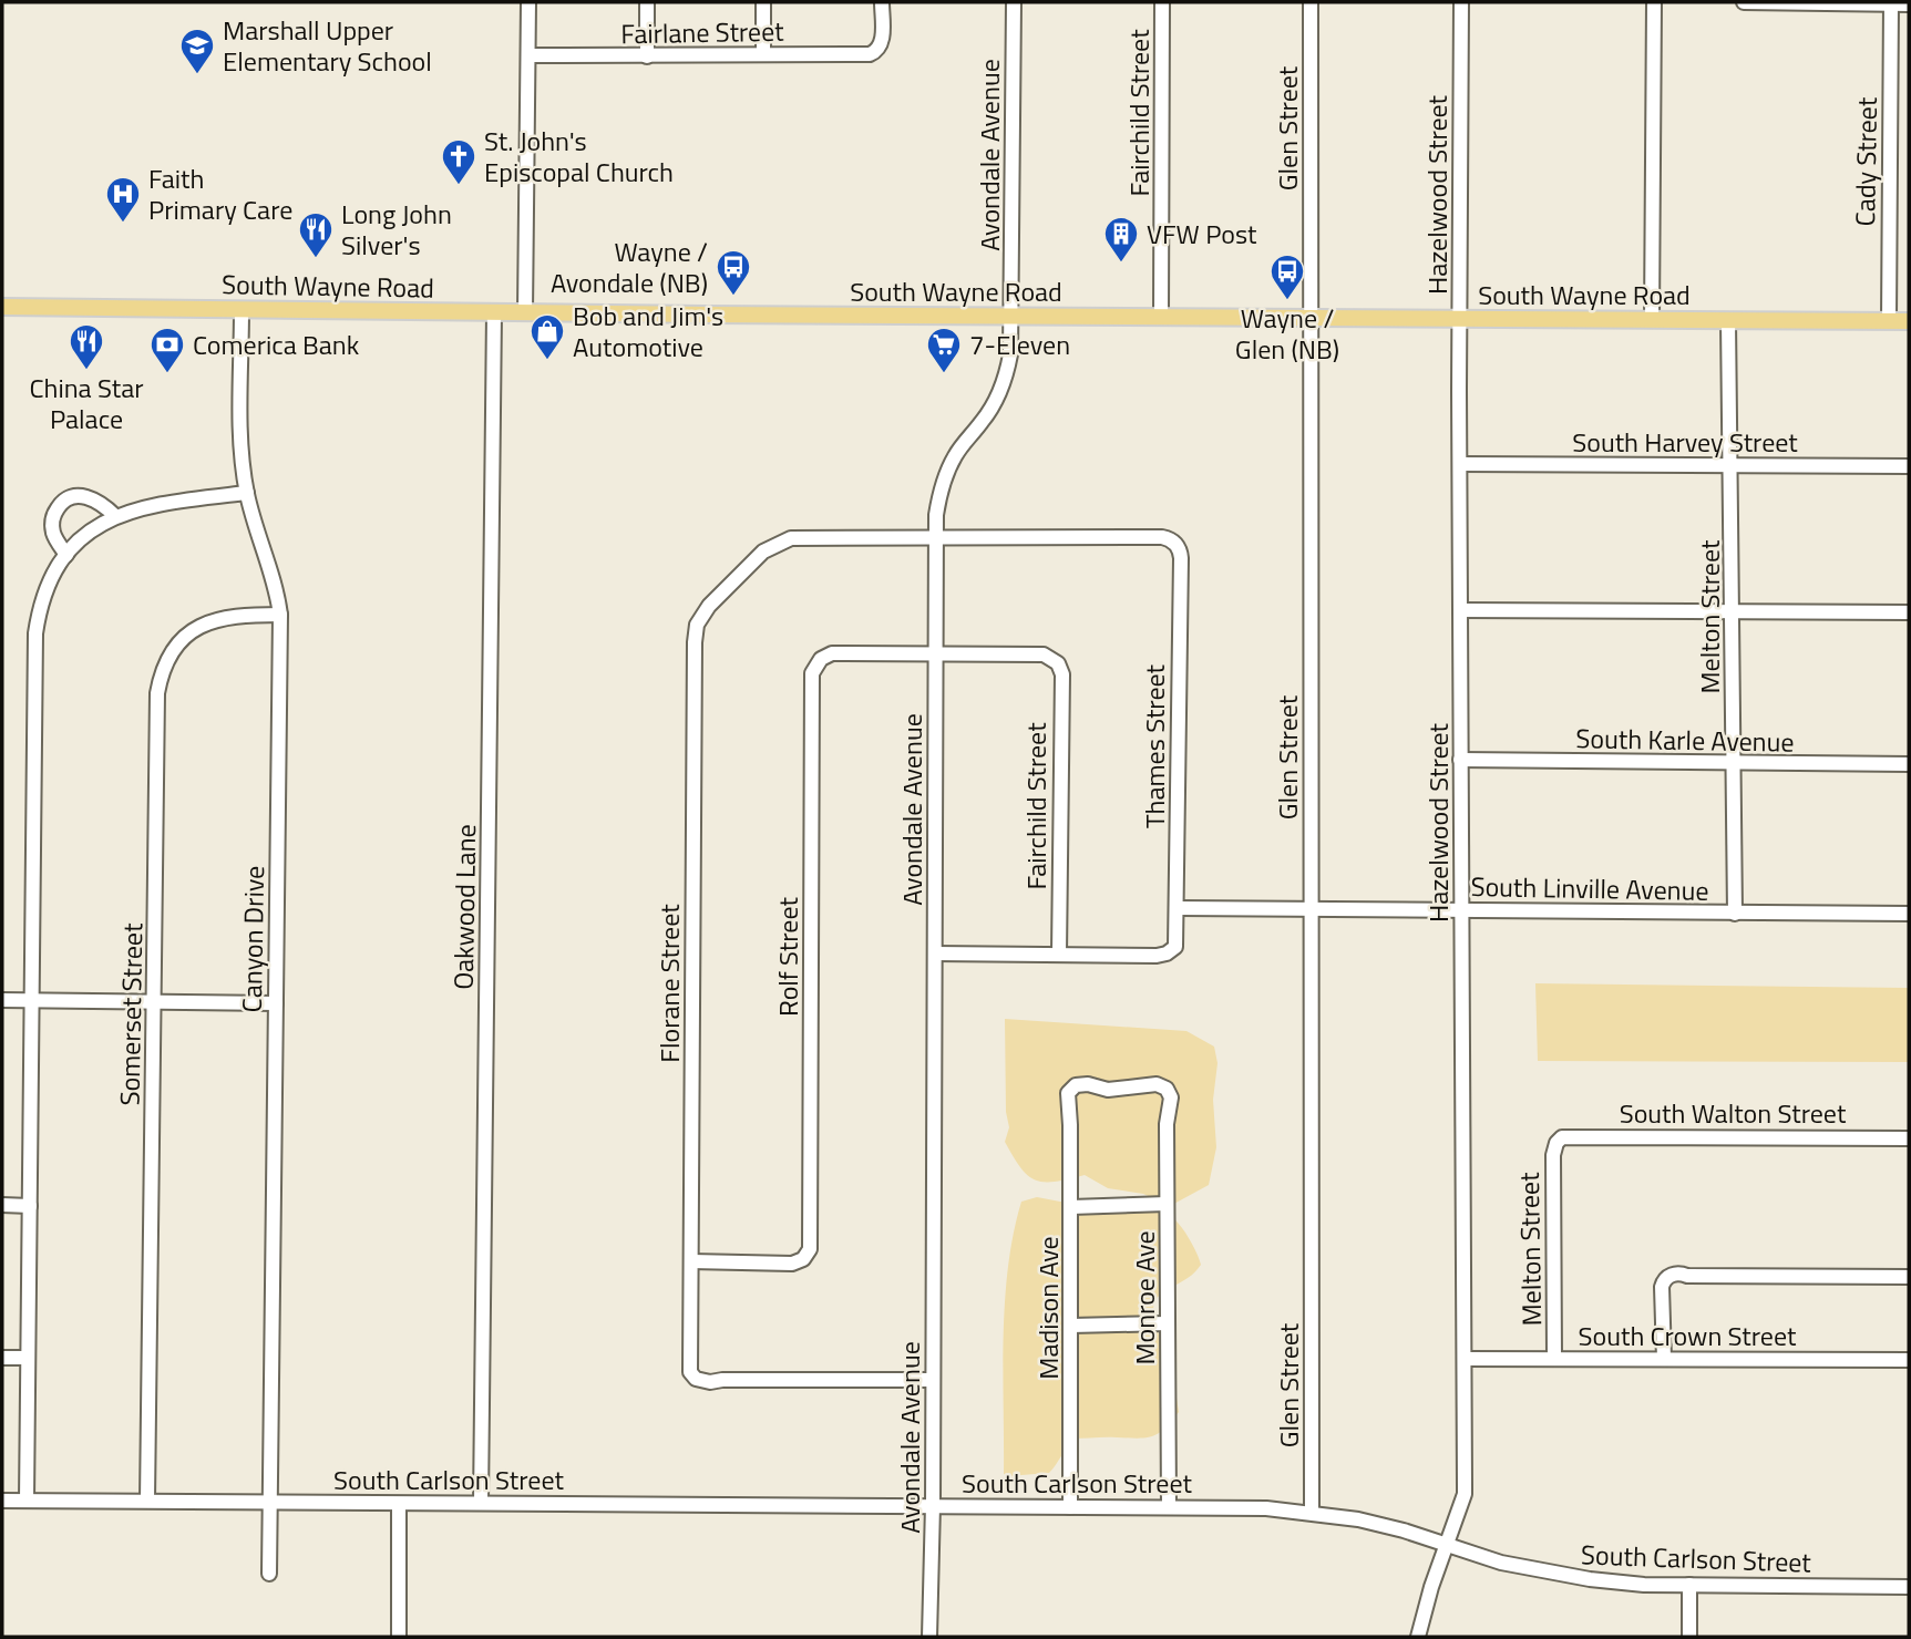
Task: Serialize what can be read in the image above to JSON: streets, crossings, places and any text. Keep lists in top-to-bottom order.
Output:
{
  "streets": {
    "main road": ["South Wayne Road"],
    "street": [
      "Fairlane Street",
      "Fairchild Street",
      "Glen Street",
      "Avondale Avenue",
      "Cady Street",
      "Hazelwood Street",
      "South Harvey Street",
      "Melton Street",
      "South Karle Avenue",
      "Thames Street",
      "South Linville Avenue",
      "Oakwood Lane",
      "Canyon Drive",
      "Rolf Street",
      "Florane Street",
      "Somerset Street",
      "South Walton Street",
      "Monroe Ave",
      "Madison Ave",
      "South Crown Street",
      "South Carlson Street"
    ]
  },
  "crossings": [
    ["Fairchild Street", "Avondale Avenue"],
    ["Fairchild Street", "South Wayne Road"],
    ["Fairchild Street", "Thames Street"],
    ["Fairchild Street", "Rolf Street"],
    ["Glen Street", "South Wayne Road"],
    ["Glen Street", "South Linville Avenue"],
    ["Glen Street", "South Carlson Street"],
    ["Avondale Avenue", "South Wayne Road"],
    ["Avondale Avenue", "Thames Street"],
    ["Avondale Avenue", "Rolf Street"],
    ["Avondale Avenue", "Florane Street"],
    ["Avondale Avenue", "South Carlson Street"],
    ["Cady Street", "South Wayne Road"],
    ["Hazelwood Street", "South Wayne Road"],
    ["Hazelwood Street", "South Harvey Street"],
    ["Hazelwood Street", "South Karle Avenue"],
    ["Hazelwood Street", "South Linville Avenue"],
    ["Hazelwood Street", "South Crown Street"],
    ["Hazelwood Street", "South Carlson Street"],
    ["South Wayne Road", "Melton Street"],
    ["South Wayne Road", "Oakwood Lane"],
    ["South Wayne Road", "Canyon Drive"],
    ["South Harvey Street", "Melton Street"],
    ["Melton Street", "South Karle Avenue"],
    ["Melton Street", "South Linville Avenue"],
    ["Melton Street", "South Walton Street"],
    ["Melton Street", "South Crown Street"],
    ["Thames Street", "South Linville Avenue"],
    ["Thames Street", "Florane Street"],
    ["Oakwood Lane", "South Carlson Street"],
    ["Canyon Drive", "Somerset Street"],
    ["Canyon Drive", "South Carlson Street"],
    ["Rolf Street", "Florane Street"],
    ["Somerset Street", "South Carlson Street"],
    ["Monroe Ave", "Madison Ave"],
    ["Monroe Ave", "South Carlson Street"],
    ["Madison Ave", "South Carlson Street"]
  ],
  "places": {
    "school or university": ["Marshall Upper Elementary School"],
    "church": ["St. John's Episcopal Church"],
    "hospital": ["Faith Primary Care"],
    "restaurant": ["Long John Silver's", "China Star Palace"],
    "building": ["VFW Post"],
    "bus stop": ["Wayne / Avondale (NB)", "Wayne / Glen (NB)"],
    "shop": ["Bob and Jim's Automotive"],
    "bank": ["Comerica Bank"],
    "supermarket": ["7-Eleven"]
  }
}
